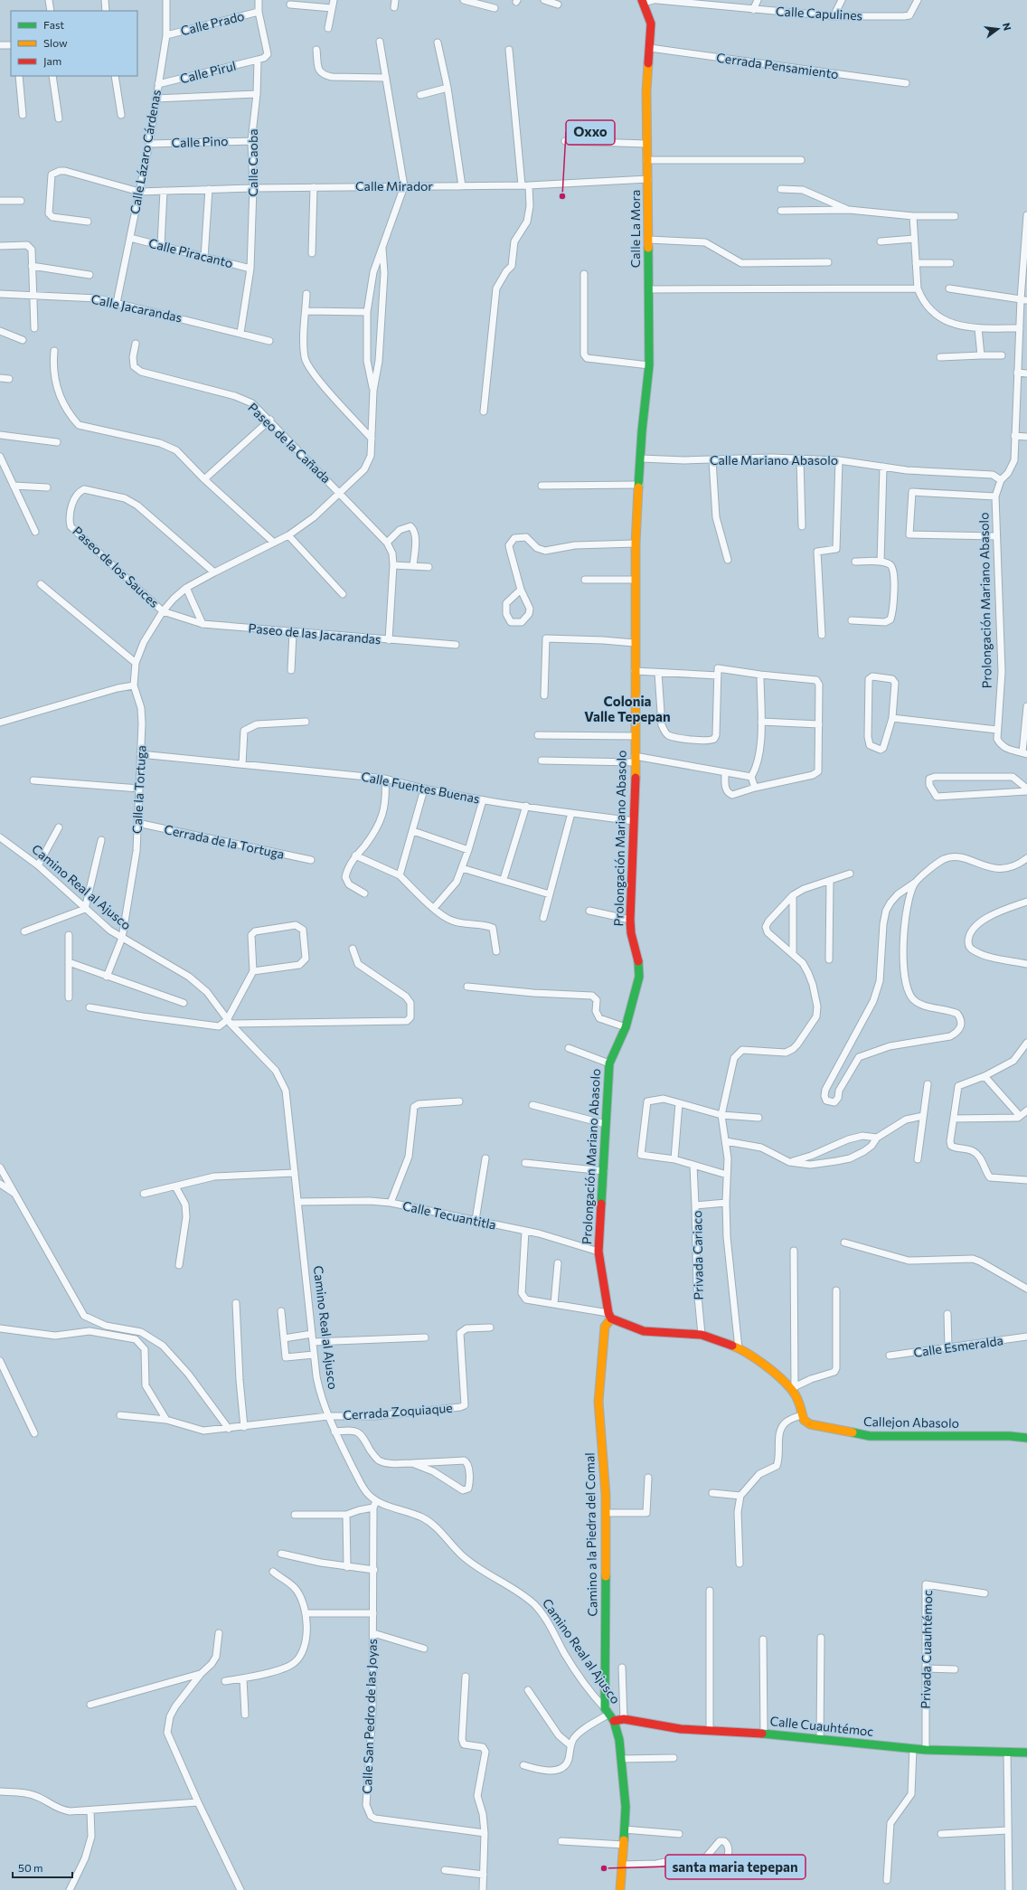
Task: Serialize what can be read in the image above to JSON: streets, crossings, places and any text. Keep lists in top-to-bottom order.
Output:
{
  "streets": {
    "street": [
      "Calle Capulines",
      "Calle Prado",
      "Cerrada Pensamiento",
      "Calle Pirul",
      "Calle Pino",
      "Calle Lázaro Cárdenas",
      "Calle Caoba",
      "Calle Mirador",
      "Calle La Mora",
      "Calle Piracanto",
      "Calle Jacarandas",
      "Paseo de la Cañada",
      "Calle Mariano Abasolo",
      "Paseo de los Sauces",
      "Prolongación Mariano Abasolo",
      "Paseo de las Jacarandas",
      "Calle Fuentes Buenas",
      "Calle la Tortuga",
      "Cerrada de la Tortuga",
      "Camino Real al Ajusco",
      "Calle Tecuantitla",
      "Privada Cariaco",
      "Calle Esmeralda",
      "Cerrada Zoquiaque",
      "Callejon Abasolo",
      "Camino a la Piedra del Comal",
      "Privada Cuauhtémoc",
      "Calle San Pedro de las Joyas",
      "Calle Cuauhtémoc"
    ]
  },
  "crossings": [
    ["Calle Prado", "Calle Lázaro Cárdenas"],
    ["Cerrada Pensamiento", "Calle La Mora"],
    ["Calle Pirul", "Calle Lázaro Cárdenas"],
    ["Calle Pirul", "Calle Caoba"],
    ["Calle Pino", "Calle Lázaro Cárdenas"],
    ["Calle Pino", "Calle Caoba"],
    ["Calle Lázaro Cárdenas", "Calle Mirador"],
    ["Calle Lázaro Cárdenas", "Calle Piracanto"],
    ["Calle Lázaro Cárdenas", "Calle Jacarandas"],
    ["Calle Caoba", "Calle Mirador"],
    ["Calle Caoba", "Calle Piracanto"],
    ["Calle Caoba", "Calle Jacarandas"],
    ["Calle Mirador", "Calle La Mora"],
    ["Calle La Mora", "Calle Mariano Abasolo"],
    ["Calle La Mora", "Prolongación Mariano Abasolo"],
    ["Paseo de la Cañada", "Paseo de las Jacarandas"],
    ["Paseo de la Cañada", "Calle la Tortuga"],
    ["Calle Mariano Abasolo", "Prolongación Mariano Abasolo"],
    ["Paseo de los Sauces", "Paseo de las Jacarandas"],
    ["Paseo de los Sauces", "Calle la Tortuga"],
    ["Prolongación Mariano Abasolo", "Calle Fuentes Buenas"],
    ["Prolongación Mariano Abasolo", "Calle Tecuantitla"],
    ["Prolongación Mariano Abasolo", "Camino a la Piedra del Comal"],
    ["Paseo de las Jacarandas", "Calle la Tortuga"],
    ["Calle Fuentes Buenas", "Calle la Tortuga"],
    ["Calle la Tortuga", "Cerrada de la Tortuga"],
    ["Calle la Tortuga", "Camino Real al Ajusco"],
    ["Camino Real al Ajusco", "Calle Tecuantitla"],
    ["Camino Real al Ajusco", "Cerrada Zoquiaque"],
    ["Camino Real al Ajusco", "Camino a la Piedra del Comal"],
    ["Camino Real al Ajusco", "Calle San Pedro de las Joyas"],
    ["Camino Real al Ajusco", "Calle Cuauhtémoc"],
    ["Privada Cuauhtémoc", "Calle Cuauhtémoc"]
  ],
  "districts": ["Colonia Valle Tepepan"],
  "places": ["Oxxo", "santa maria tepepan"],
  "legend": ["Fast", "Slow", "Jam"],
  "scale_bar": "50 m",
  "north": "right"
}
